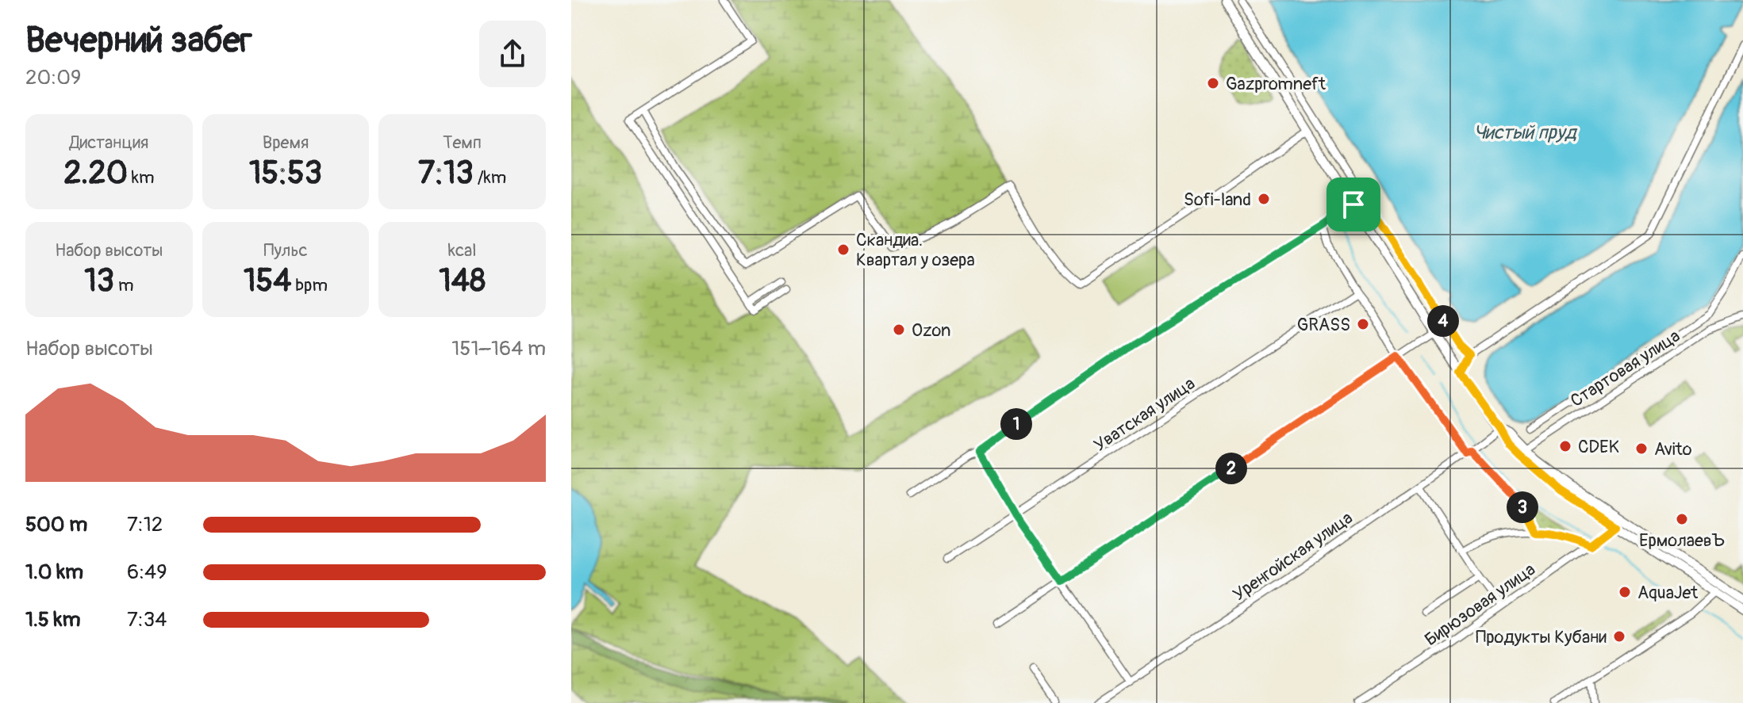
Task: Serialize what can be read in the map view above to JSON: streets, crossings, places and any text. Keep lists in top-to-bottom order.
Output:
{
  "streets": {
    "street": [
      "Стартовая улица",
      "Уватская улица",
      "Уренгойская улица",
      "Бирюзовая улица"
    ]
  },
  "water": ["Чистый пруд"],
  "places": [
    "Gazpromneft",
    "Sofi-land",
    "Скандиа. Квартал у озера",
    "GRASS",
    "Ozon",
    "CDEK",
    "Avito",
    "ЕрмолаевЪ",
    "AquaJet",
    "Продукты Кубани"
  ],
  "page": {
    "heading": ["Вечерний забег", "20:09"],
    "stats": [
      ["Дистанция", "2.20 km"],
      ["Время", "15:53"],
      ["Темп", "7:13 /km"],
      ["Набор высоты", "13 m"],
      ["Пульс", "154 bpm"],
      ["kcal", "148"]
    ],
    "pins": [
      "4",
      "1",
      "2",
      "3"
    ],
    "chart": ["Набор высоты", "151–164 m"],
    "list": [
      {
        "name": "500 m",
        "note": "7:12"
      },
      {
        "name": "1.0 km",
        "note": "6:49"
      },
      {
        "name": "1.5 km",
        "note": "7:34"
      }
    ]
  }
}
